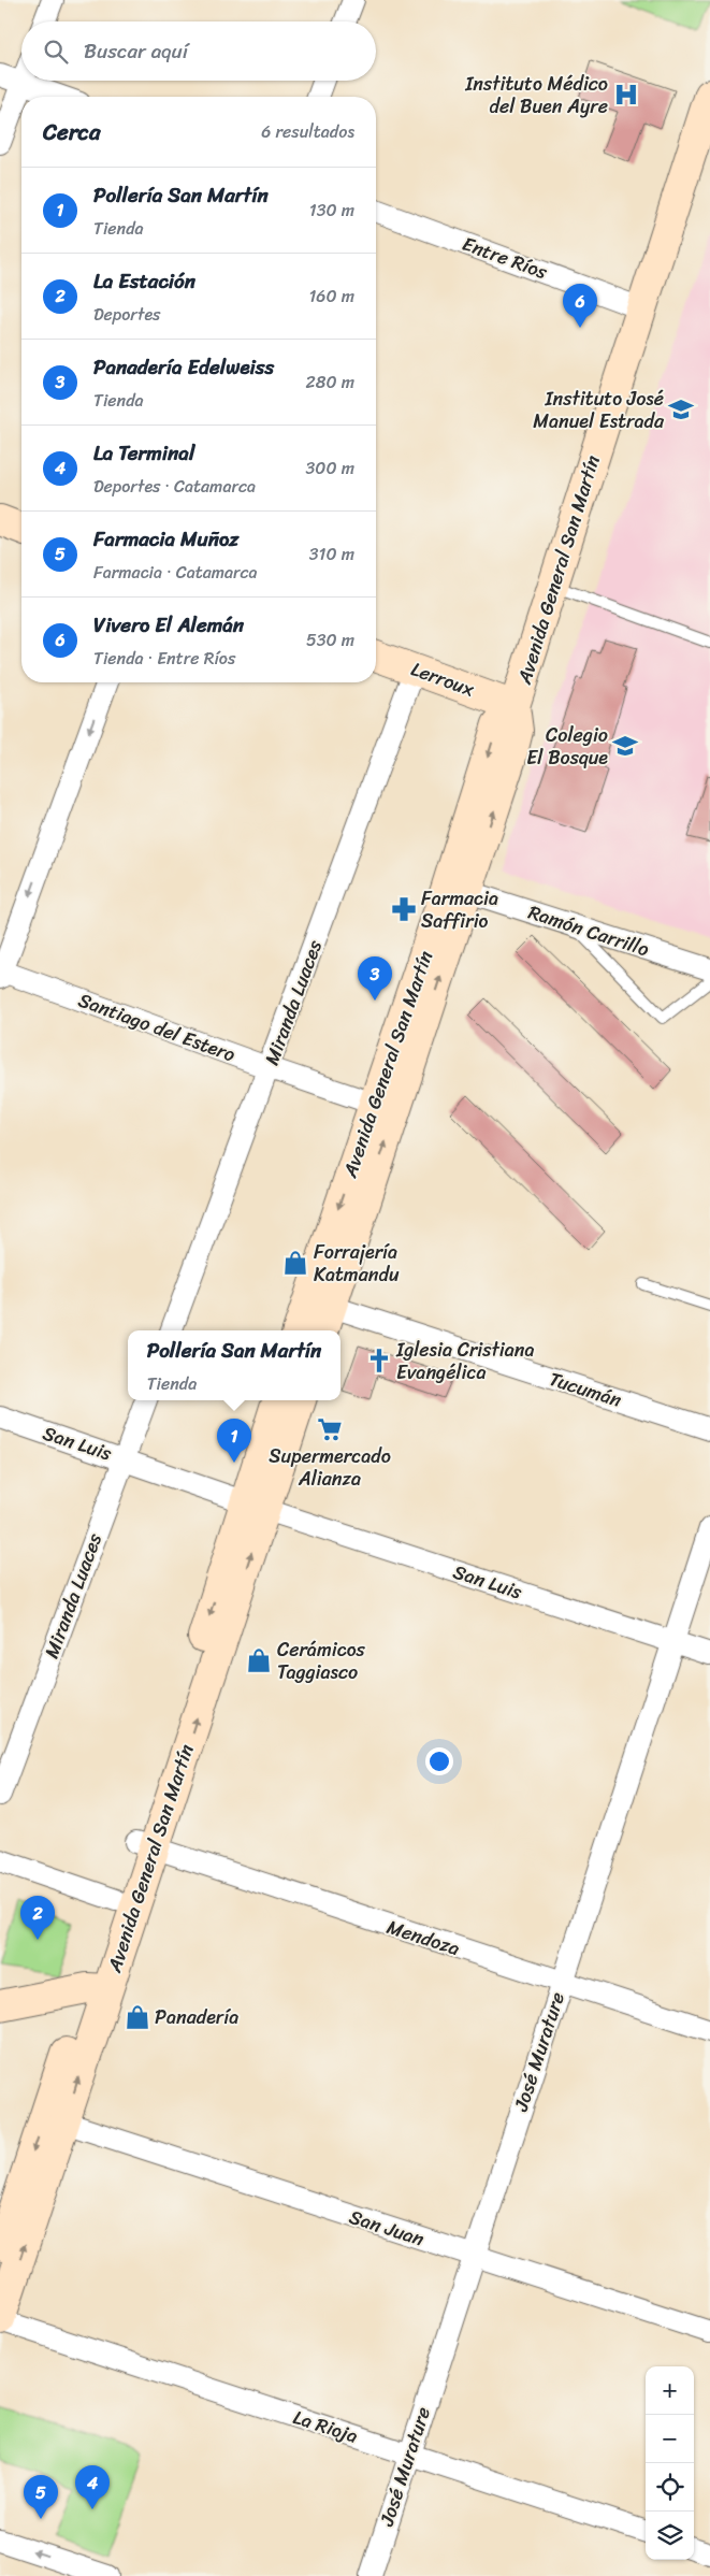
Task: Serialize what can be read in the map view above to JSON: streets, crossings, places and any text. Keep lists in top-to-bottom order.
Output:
{
  "streets": {
    "main road": ["Avenida General San Martín", "Lerroux"],
    "street": [
      "Entre Ríos",
      "Ramón Carrillo",
      "Miranda Luaces",
      "Santiago del Estero",
      "Tucumán",
      "San Luis",
      "Mendoza",
      "José Murature",
      "San Juan",
      "La Rioja"
    ]
  },
  "crossings": [
    ["Entre Ríos", "Avenida General San Martín"],
    ["Avenida General San Martín", "Lerroux"],
    ["Avenida General San Martín", "Ramón Carrillo"],
    ["Avenida General San Martín", "Santiago del Estero"],
    ["Avenida General San Martín", "Tucumán"],
    ["Avenida General San Martín", "San Luis"],
    ["Avenida General San Martín", "Mendoza"],
    ["Avenida General San Martín", "San Juan"],
    ["Avenida General San Martín", "La Rioja"],
    ["Lerroux", "Miranda Luaces"],
    ["Miranda Luaces", "Santiago del Estero"],
    ["Miranda Luaces", "San Luis"],
    ["San Luis", "José Murature"],
    ["Mendoza", "José Murature"],
    ["José Murature", "San Juan"],
    ["José Murature", "La Rioja"]
  ],
  "places": {
    "hospital": ["Instituto Médico del Buen Ayre"],
    "school or university": ["Instituto José Manuel Estrada", "Colegio El Bosque"],
    "pharmacy": ["Farmacia Saffirio"],
    "shop": ["Forrajería Katmandu", "Cerámicos Taggiasco", "Panadería"],
    "church": ["Iglesia Cristiana Evangélica"],
    "supermarket": ["Supermercado Alianza"]
  },
  "page": {
    "search": "Buscar aquí",
    "heading": ["Cerca", "6 resultados"],
    "list": [
      {
        "mark": "1",
        "name": "Pollería San Martín",
        "note": "Tienda",
        "value": "130 m"
      },
      {
        "mark": "2",
        "name": "La Estación",
        "note": "Deportes",
        "value": "160 m"
      },
      {
        "mark": "3",
        "name": "Panadería Edelweiss",
        "note": "Tienda",
        "value": "280 m"
      },
      {
        "mark": "4",
        "name": "La Terminal",
        "note": "Deportes · Catamarca",
        "value": "300 m"
      },
      {
        "mark": "5",
        "name": "Farmacia Muñoz",
        "note": "Farmacia · Catamarca",
        "value": "310 m"
      },
      {
        "mark": "6",
        "name": "Vivero El Alemán",
        "note": "Tienda · Entre Ríos",
        "value": "530 m"
      }
    ],
    "pins": [
      "6",
      "3",
      "1",
      "2",
      "4",
      "5"
    ],
    "popup": ["Pollería San Martín", "Tienda"],
    "map_buttons": ["+", "−"]
  }
}
